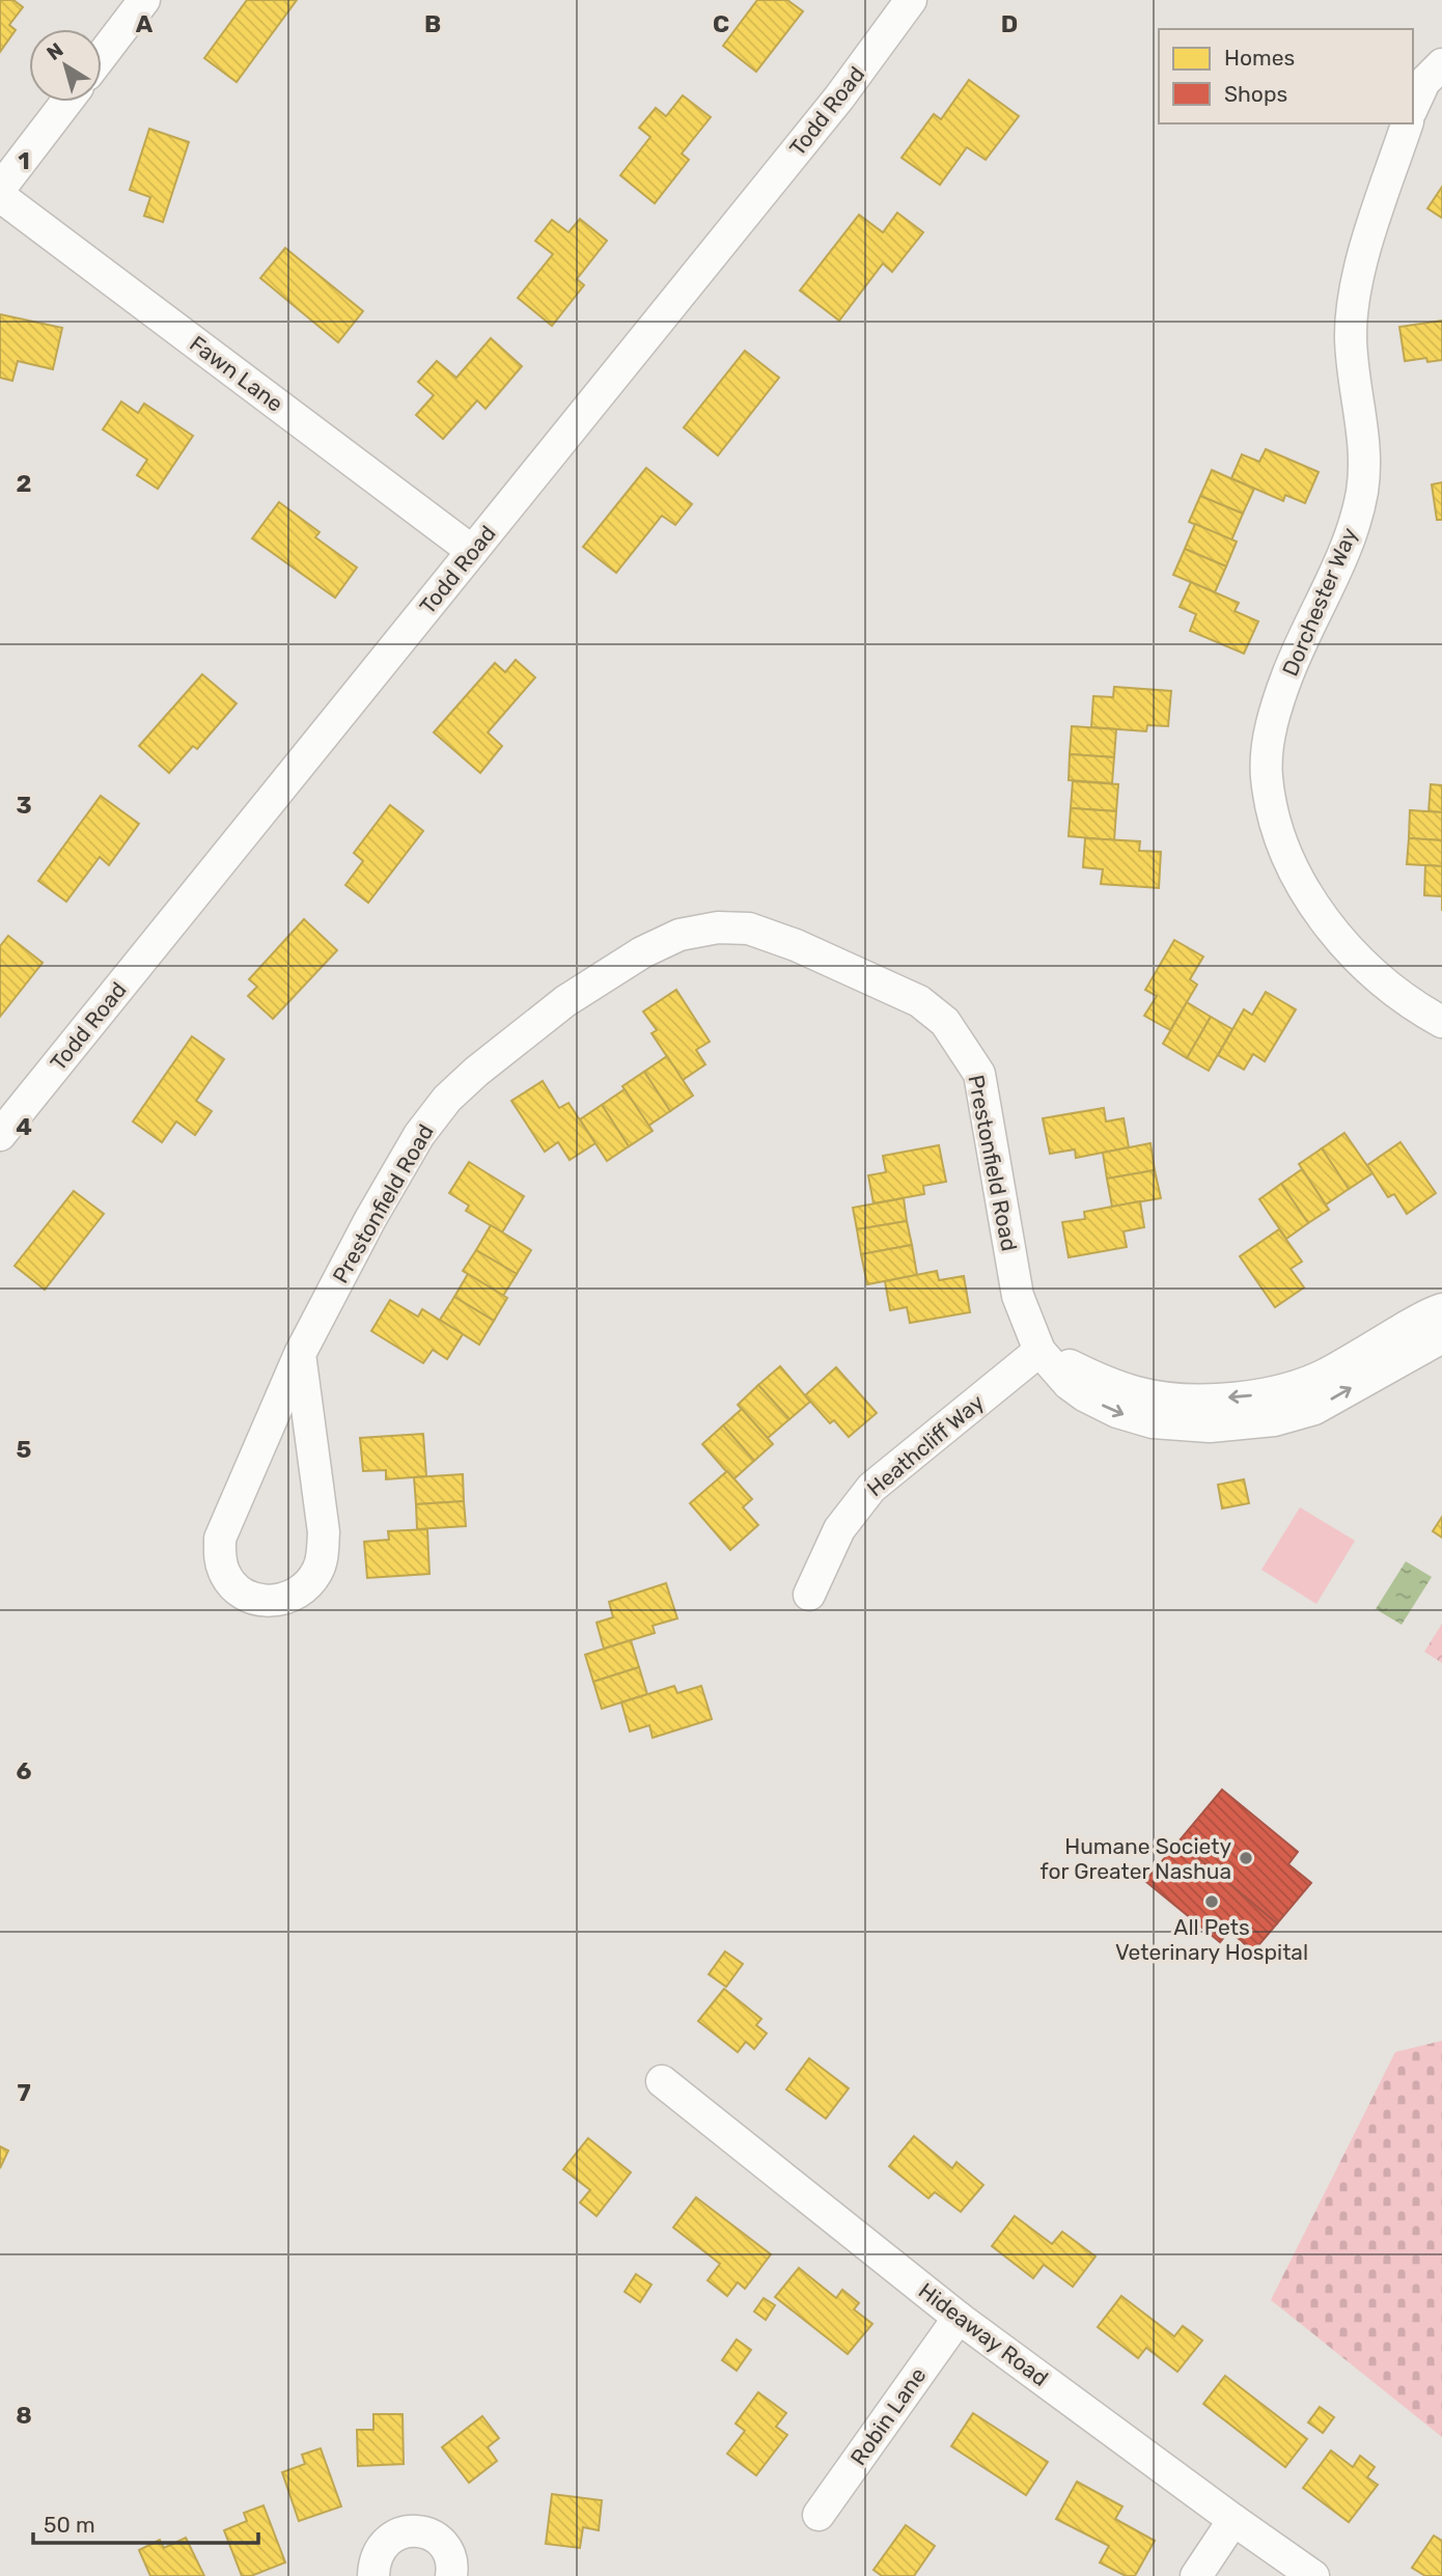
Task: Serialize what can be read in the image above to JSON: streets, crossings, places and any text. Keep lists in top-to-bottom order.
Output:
{
  "streets": {
    "street": [
      "Todd Road",
      "Fawn Lane",
      "Dorchester Way",
      "Prestonfield Road",
      "Heathcliff Way",
      "Hideaway Road",
      "Robin Lane"
    ]
  },
  "crossings": [
    ["Todd Road", "Fawn Lane"],
    ["Prestonfield Road", "Heathcliff Way"],
    ["Hideaway Road", "Robin Lane"]
  ],
  "places": ["Humane Society for Greater Nashua", "All Pets Veterinary Hospital"],
  "legend": ["Homes", "Shops"],
  "scale_bar": "50 m",
  "north": "top left",
  "grid": {
    "columns": [
      "A",
      "B",
      "C",
      "D"
    ],
    "rows": [
      "1",
      "2",
      "3",
      "4",
      "5",
      "6",
      "7",
      "8"
    ]
  }
}
